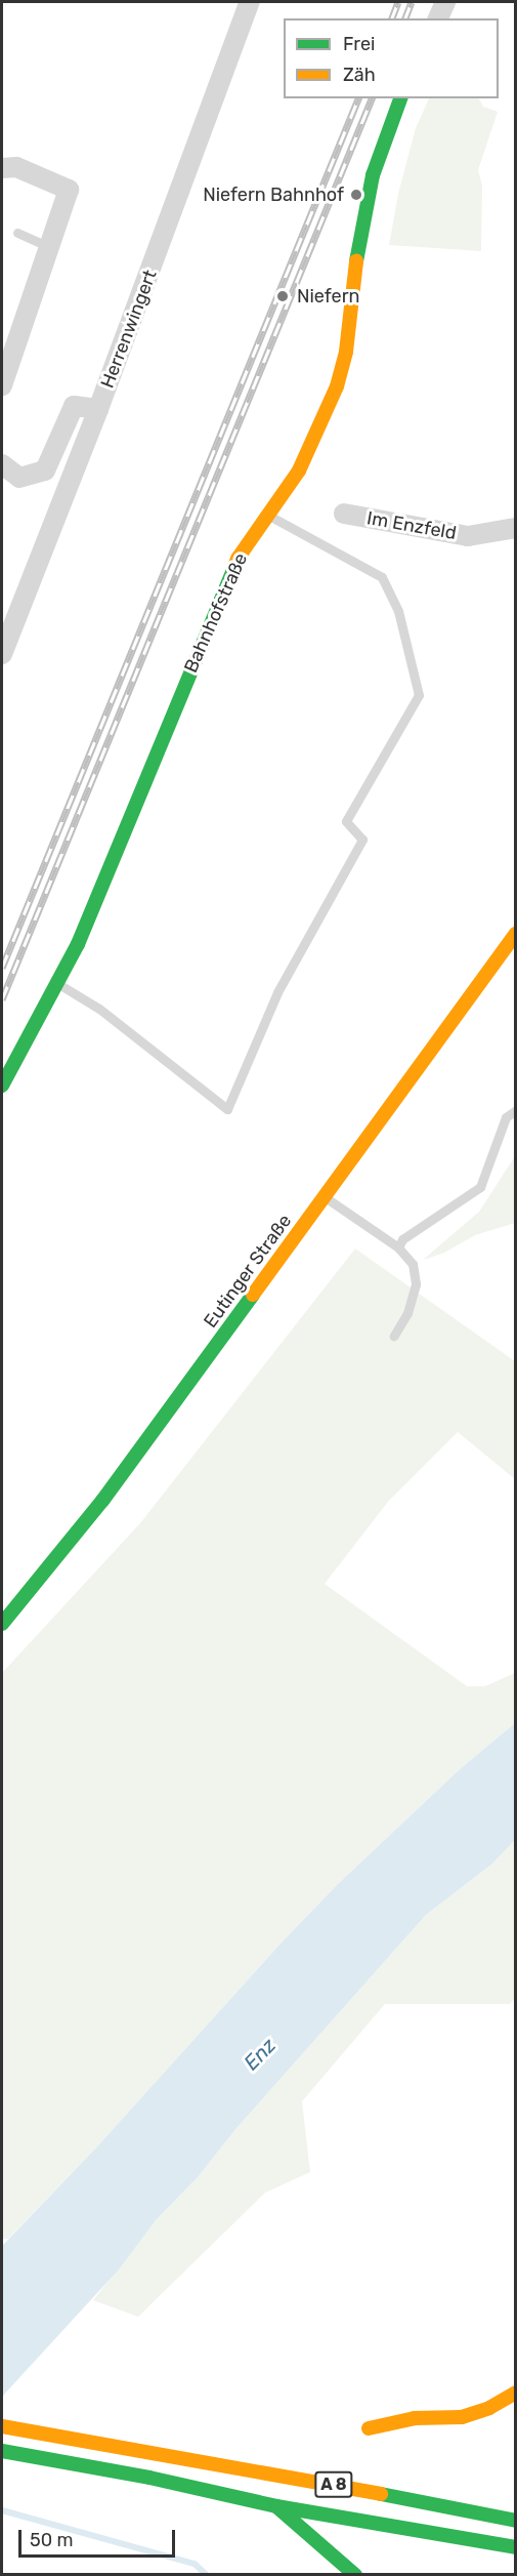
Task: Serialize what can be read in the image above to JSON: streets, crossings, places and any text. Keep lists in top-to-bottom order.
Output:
{
  "streets": {
    "main road": ["Bahnhofstraße", "Eutinger Straße", "A 8"],
    "street": ["Herrenwingert", "Im Enzfeld"]
  },
  "water": ["Enz"],
  "places": ["Niefern Bahnhof", "Niefern"],
  "legend": ["Frei", "Zäh"],
  "scale_bar": "50 m"
}
